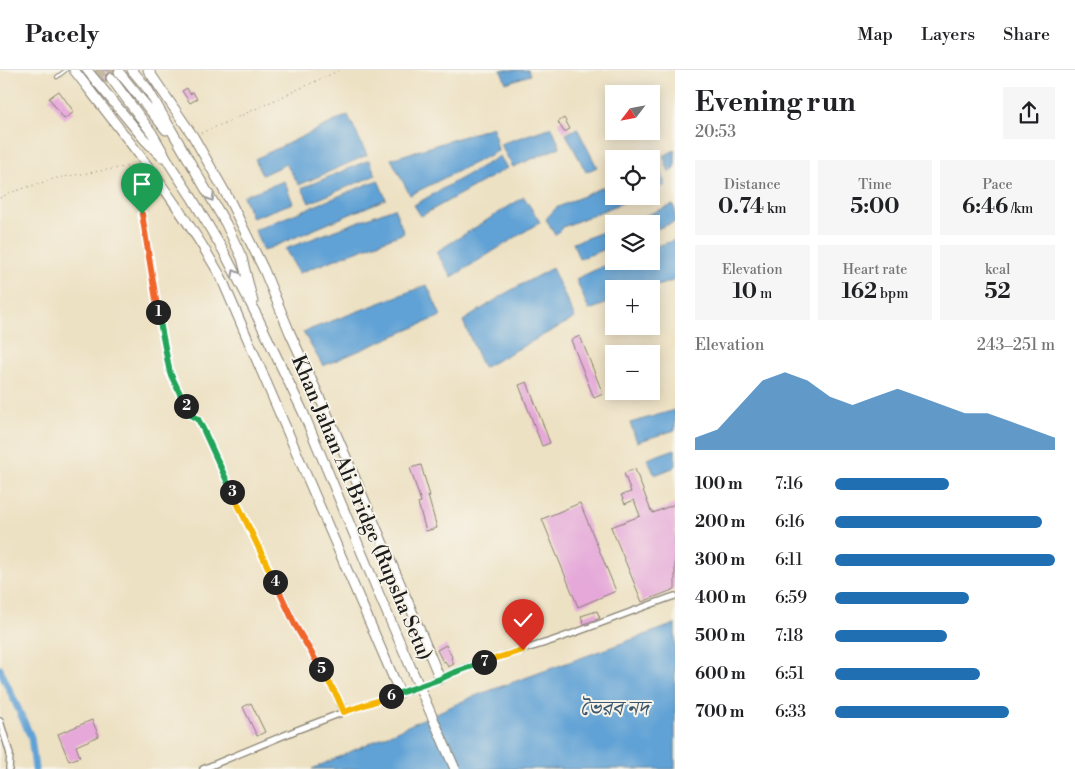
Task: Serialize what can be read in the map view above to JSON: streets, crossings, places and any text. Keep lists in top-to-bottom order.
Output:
{
  "streets": {
    "highway": ["Khan Jahan Ali Bridge (Rupsha Setu)"]
  },
  "water": ["ভৈরব নদ"],
  "north": "bottom left",
  "page": {
    "header": "Pacely",
    "nav": ["Map", "Layers", "Share"],
    "heading": ["Evening run", "20:53"],
    "map_buttons": ["+", "−"],
    "stats": [
      ["Distance", "0.74 km"],
      ["Time", "5:00"],
      ["Pace", "6:46 /km"],
      ["Elevation", "10 m"],
      ["Heart rate", "162 bpm"],
      ["kcal", "52"]
    ],
    "pins": [
      "1",
      "2",
      "3",
      "4",
      "7",
      "5",
      "6"
    ],
    "chart": ["Elevation", "243–251 m"],
    "list": [
      {
        "name": "100 m",
        "note": "7:16"
      },
      {
        "name": "200 m",
        "note": "6:16"
      },
      {
        "name": "300 m",
        "note": "6:11"
      },
      {
        "name": "400 m",
        "note": "6:59"
      },
      {
        "name": "500 m",
        "note": "7:18"
      },
      {
        "name": "600 m",
        "note": "6:51"
      },
      {
        "name": "700 m",
        "note": "6:33"
      }
    ]
  }
}
